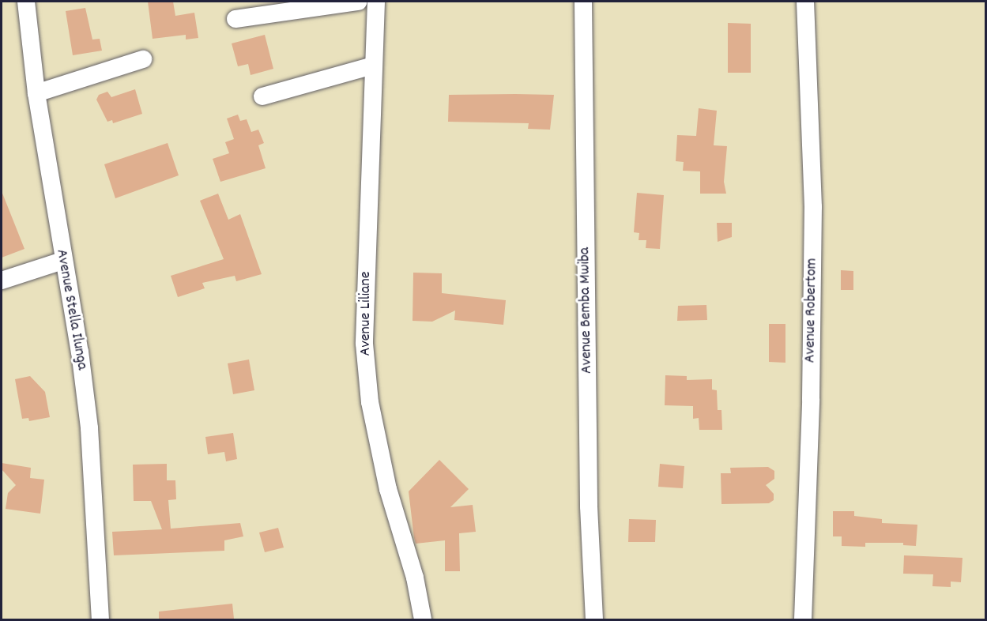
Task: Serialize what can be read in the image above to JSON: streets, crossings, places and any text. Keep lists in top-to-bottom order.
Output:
{
  "streets": {
    "street": [
      "Avenue Stella Ilunga",
      "Avenue Bemba Mwiba",
      "Avenue Robertom",
      "Avenue Liliane"
    ]
  }
}
